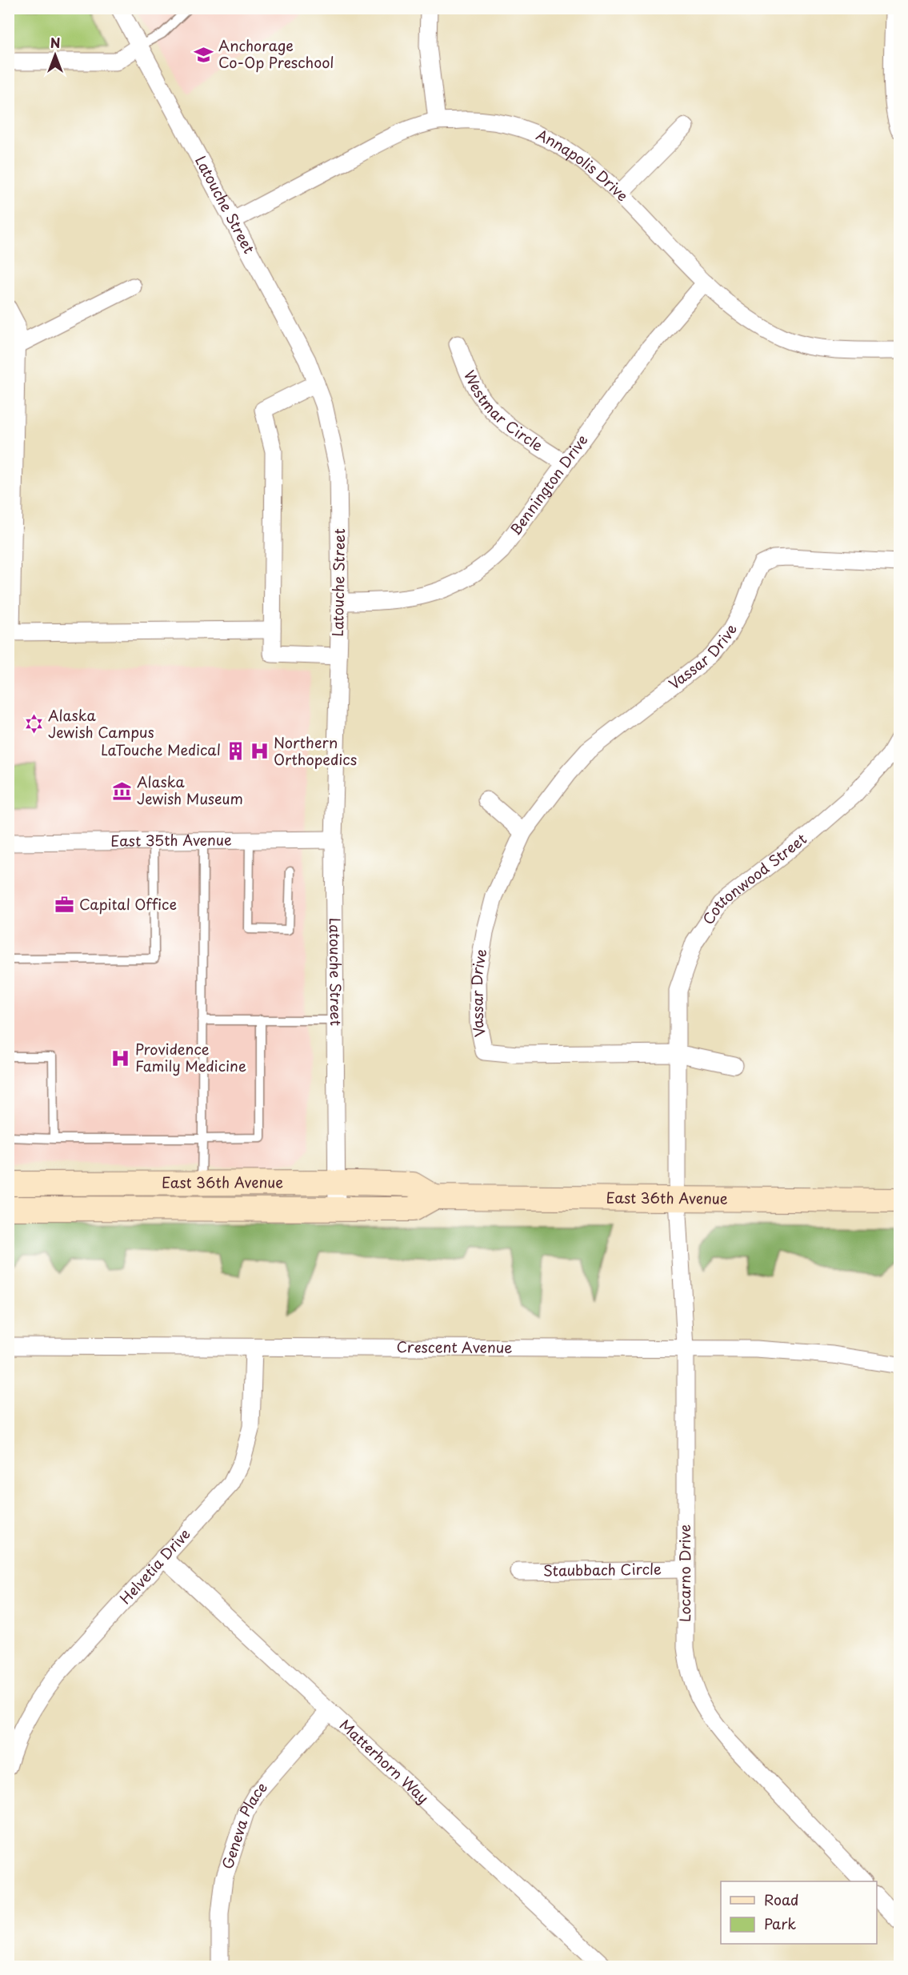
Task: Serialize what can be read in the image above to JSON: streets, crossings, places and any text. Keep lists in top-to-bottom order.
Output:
{
  "streets": {
    "main road": ["East 36th Avenue"],
    "street": [
      "Annapolis Drive",
      "Latouche Street",
      "Westmar Circle",
      "Bennington Drive",
      "Vassar Drive",
      "East 35th Avenue",
      "Cottonwood Street",
      "Crescent Avenue",
      "Helvetia Drive",
      "Staubbach Circle",
      "Locarno Drive",
      "Matterhorn Way",
      "Geneva Place"
    ]
  },
  "crossings": [
    ["Annapolis Drive", "Latouche Street"],
    ["Annapolis Drive", "Bennington Drive"],
    ["Latouche Street", "Bennington Drive"],
    ["Latouche Street", "East 35th Avenue"],
    ["Latouche Street", "East 36th Avenue"],
    ["Westmar Circle", "Bennington Drive"],
    ["Vassar Drive", "Cottonwood Street"],
    ["Cottonwood Street", "East 36th Avenue"],
    ["Cottonwood Street", "Locarno Drive"],
    ["East 36th Avenue", "Locarno Drive"],
    ["Crescent Avenue", "Helvetia Drive"],
    ["Crescent Avenue", "Locarno Drive"],
    ["Helvetia Drive", "Matterhorn Way"],
    ["Staubbach Circle", "Locarno Drive"],
    ["Matterhorn Way", "Geneva Place"]
  ],
  "places": {
    "school or university": ["Anchorage Co-Op Preschool"],
    "synagogue": ["Alaska Jewish Campus"],
    "building": ["LaTouche Medical"],
    "hospital": ["Northern Orthopedics", "Providence Family Medicine"],
    "museum": ["Alaska Jewish Museum"],
    "office": ["Capital Office"]
  },
  "legend": ["Road", "Park"],
  "north": "top"
}
